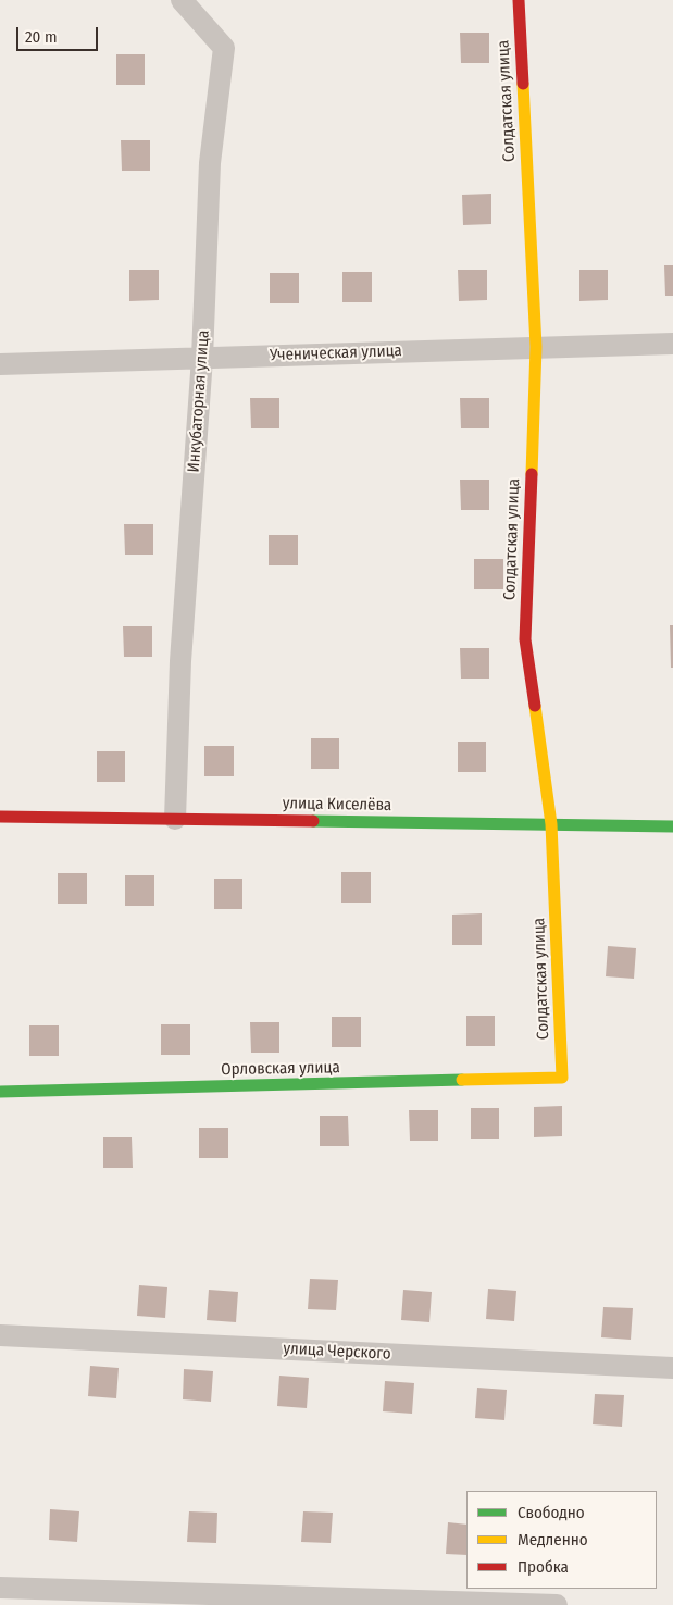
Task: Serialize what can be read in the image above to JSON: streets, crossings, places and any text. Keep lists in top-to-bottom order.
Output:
{
  "streets": {
    "street": [
      "Солдатская улица",
      "Ученическая улица",
      "Инкубаторная улица",
      "улица Киселёва",
      "Орловская улица",
      "улица Черского"
    ]
  },
  "crossings": [
    ["Солдатская улица", "Ученическая улица"],
    ["Солдатская улица", "улица Киселёва"],
    ["Солдатская улица", "Орловская улица"],
    ["Ученическая улица", "Инкубаторная улица"],
    ["Инкубаторная улица", "улица Киселёва"]
  ],
  "legend": ["Свободно", "Медленно", "Пробка"],
  "scale_bar": "20 m"
}
